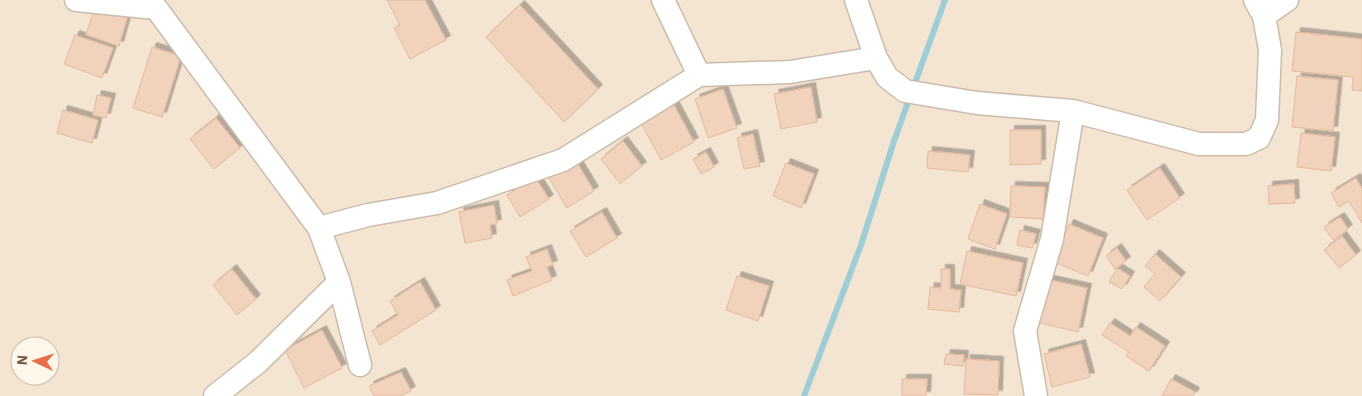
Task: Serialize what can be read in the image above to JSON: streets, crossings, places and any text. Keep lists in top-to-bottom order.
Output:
{
  "north": "left"
}
